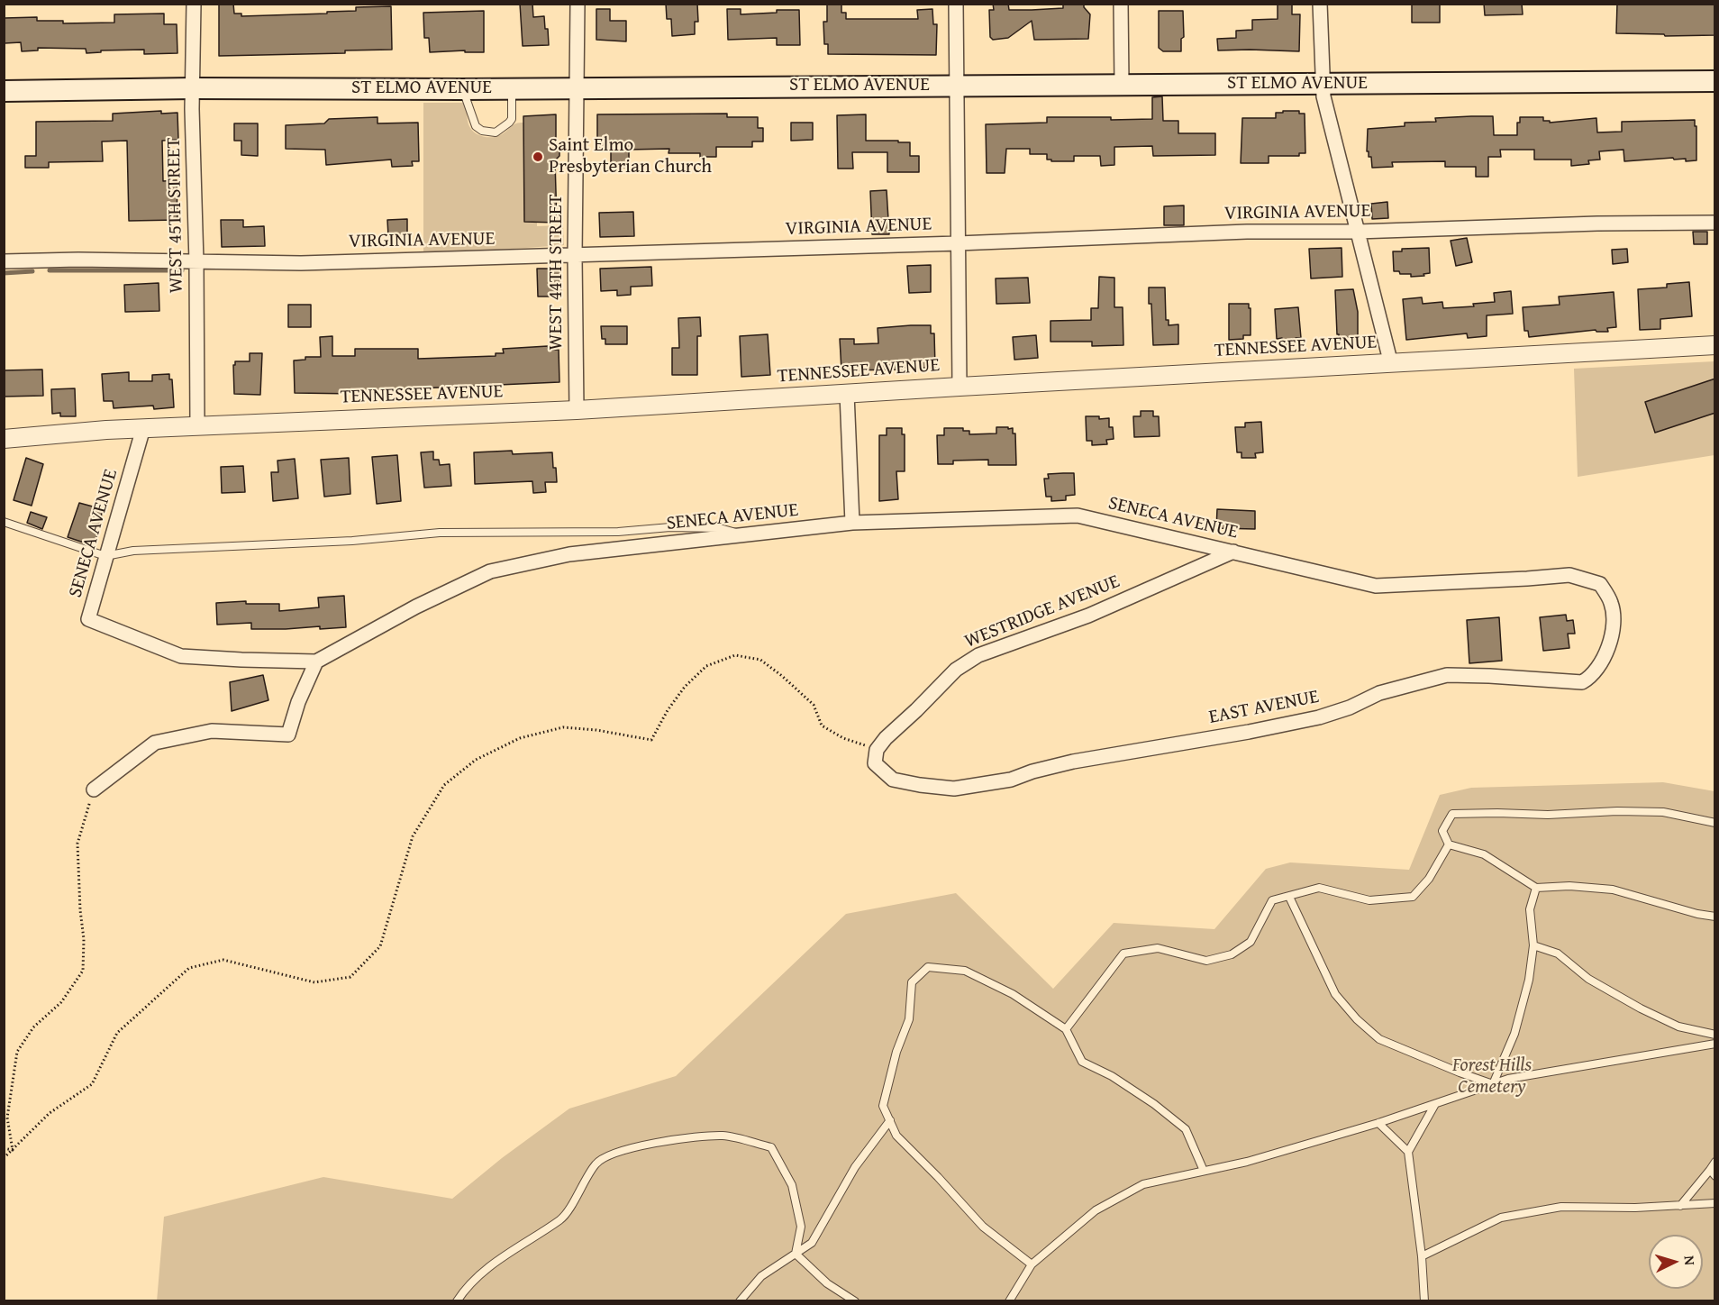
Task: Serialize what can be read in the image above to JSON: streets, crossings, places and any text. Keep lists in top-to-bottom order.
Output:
{
  "streets": {
    "main road": ["ST ELMO AVENUE"],
    "street": [
      "VIRGINIA AVENUE",
      "WEST 45TH STREET",
      "WEST 44TH STREET",
      "TENNESSEE AVENUE",
      "SENECA AVENUE",
      "WESTRIDGE AVENUE",
      "EAST AVENUE"
    ]
  },
  "crossings": [
    ["ST ELMO AVENUE", "WEST 45TH STREET"],
    ["ST ELMO AVENUE", "WEST 44TH STREET"],
    ["VIRGINIA AVENUE", "WEST 45TH STREET"],
    ["VIRGINIA AVENUE", "WEST 44TH STREET"],
    ["WEST 45TH STREET", "TENNESSEE AVENUE"],
    ["WEST 44TH STREET", "TENNESSEE AVENUE"],
    ["TENNESSEE AVENUE", "SENECA AVENUE"],
    ["SENECA AVENUE", "WESTRIDGE AVENUE"],
    ["SENECA AVENUE", "EAST AVENUE"],
    ["WESTRIDGE AVENUE", "EAST AVENUE"]
  ],
  "parks": ["Forest Hills Cemetery"],
  "places": ["Saint Elmo Presbyterian Church"],
  "north": "right"
}
